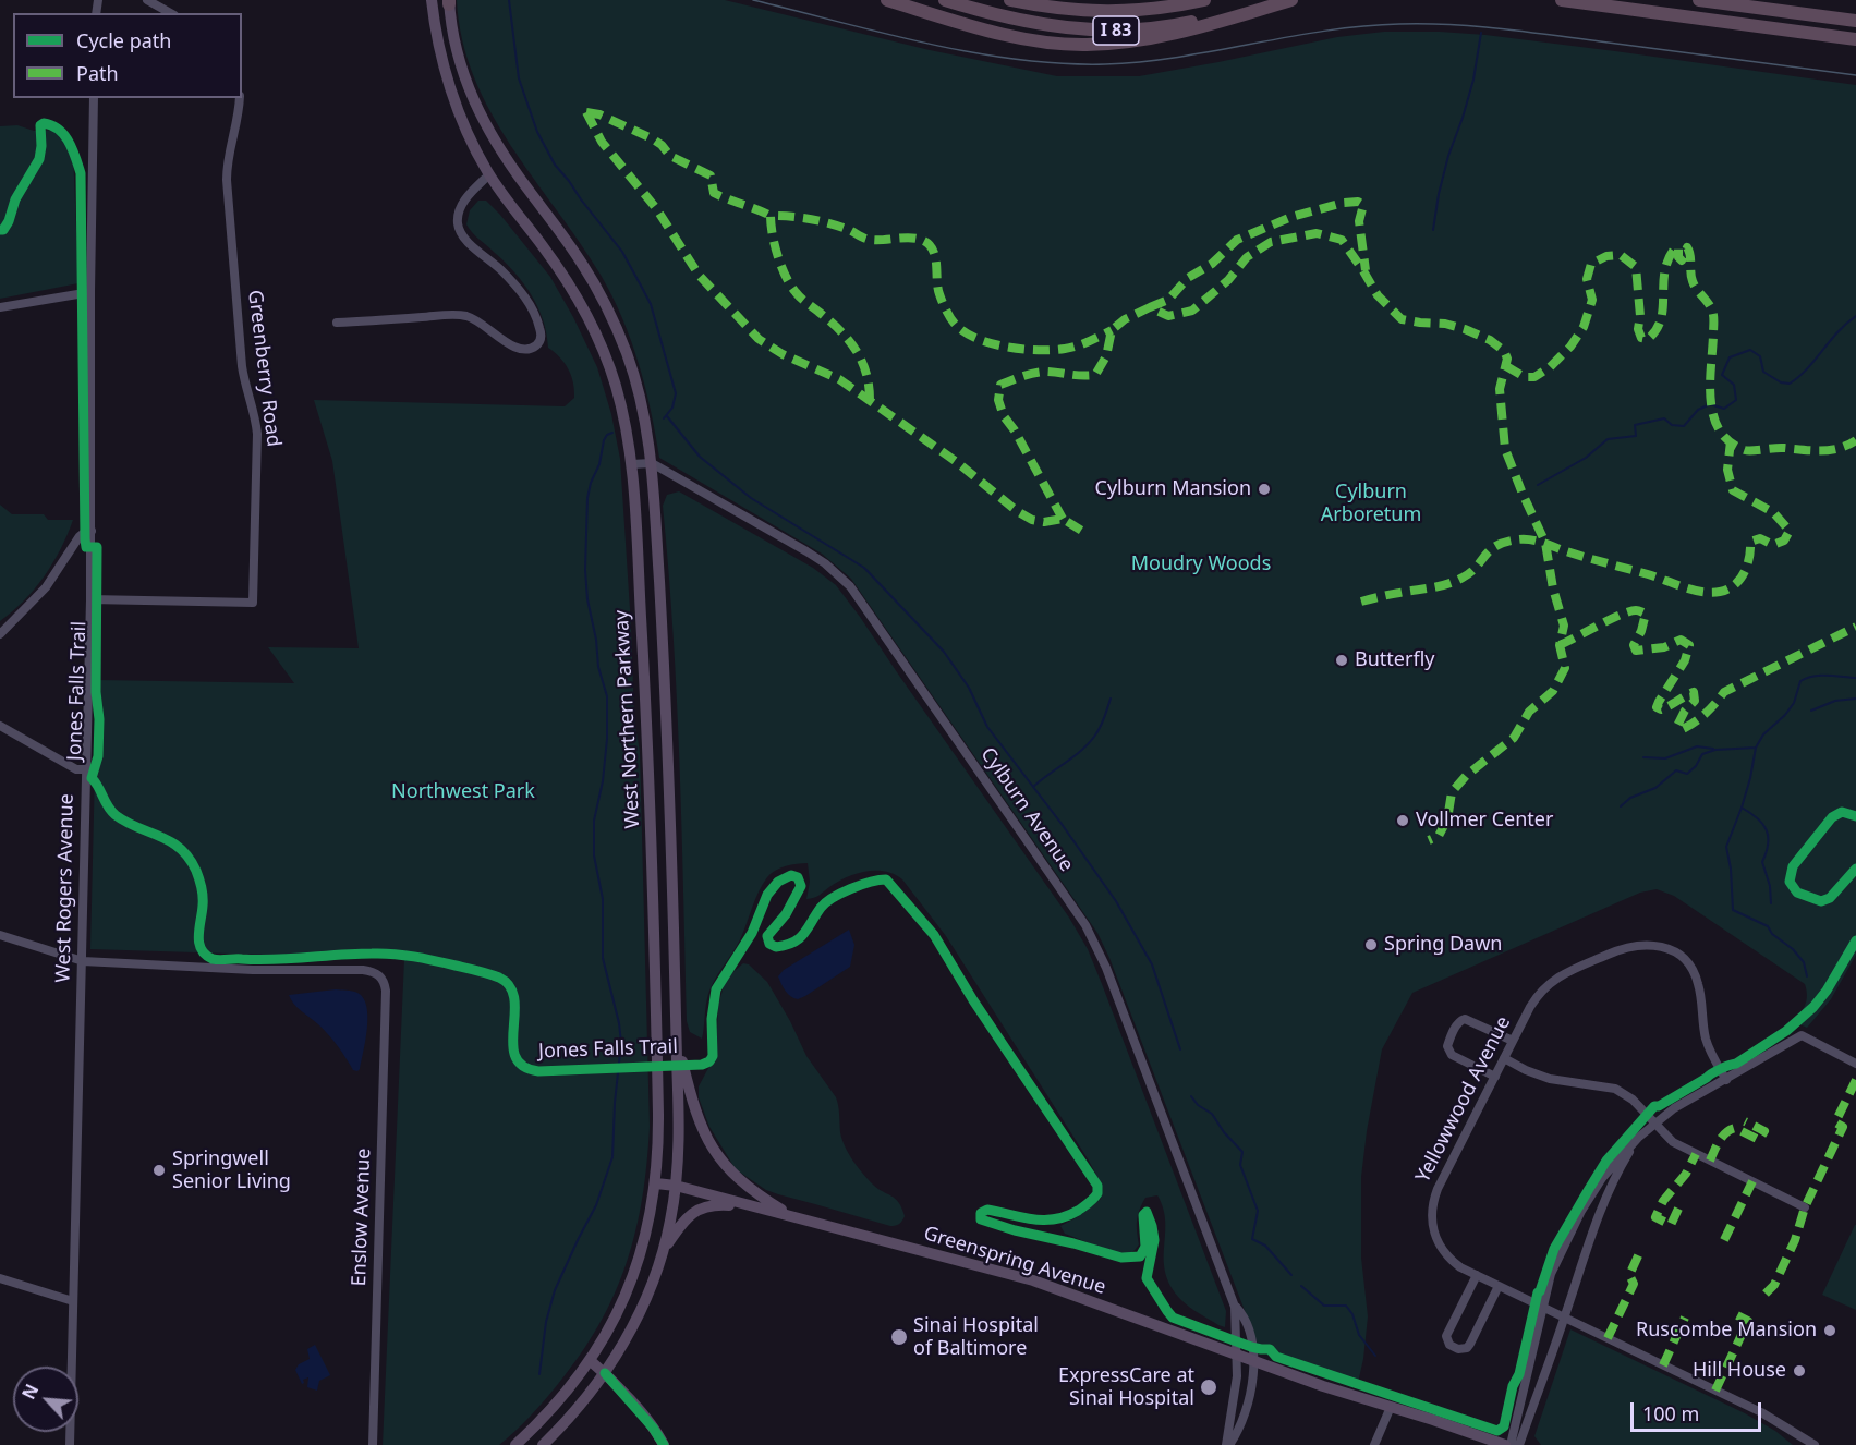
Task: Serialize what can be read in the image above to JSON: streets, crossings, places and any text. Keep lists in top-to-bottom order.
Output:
{
  "streets": {
    "highway": ["I 83"],
    "main road": ["West Northern Parkway", "Greenspring Avenue"],
    "street": [
      "Greenberry Road",
      "Cylburn Avenue",
      "West Rogers Avenue",
      "Yellowwood Avenue",
      "Enslow Avenue"
    ],
    "cycle path": ["Jones Falls Trail"]
  },
  "crossings": [
    ["Greenberry Road", "West Rogers Avenue"],
    ["West Northern Parkway", "Cylburn Avenue"],
    ["West Northern Parkway", "Greenspring Avenue"],
    ["Cylburn Avenue", "Greenspring Avenue"],
    ["West Rogers Avenue", "Enslow Avenue"]
  ],
  "parks": ["Cylburn Arboretum", "Moudry Woods", "Northwest Park"],
  "places": [
    "Cylburn Mansion",
    "Butterfly",
    "Vollmer Center",
    "Spring Dawn",
    "Springwell Senior Living",
    "Ruscombe Mansion",
    "Sinai Hospital of Baltimore",
    "Hill House",
    "ExpressCare at Sinai Hospital"
  ],
  "legend": ["Cycle path", "Path"],
  "scale_bar": "100 m",
  "north": "top left"
}
